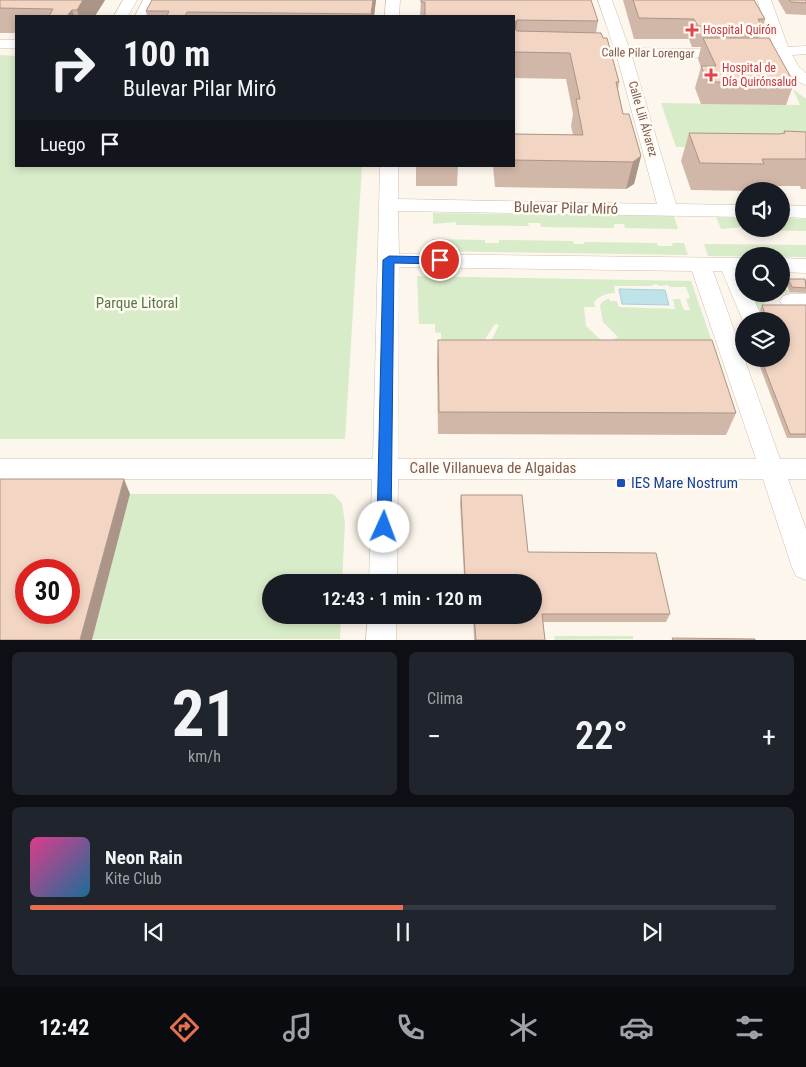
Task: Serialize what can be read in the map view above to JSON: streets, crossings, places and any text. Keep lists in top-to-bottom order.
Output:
{
  "streets": {
    "street": [
      "Calle Pilar Lorengar",
      "Calle Lili Álvarez",
      "Bulevar Pilar Miró",
      "Calle Villanueva de Algaidas"
    ]
  },
  "crossings": [
    ["Calle Pilar Lorengar", "Calle Lili Álvarez"],
    ["Calle Lili Álvarez", "Bulevar Pilar Miró"]
  ],
  "parks": ["Parque Litoral"],
  "places": {
    "health": ["Hospital Quirón", "Hospital de Día Quirónsalud"],
    "transit": ["IES Mare Nostrum"]
  },
  "page": {
    "turn": ["100 m", "Bulevar Pilar Miró"],
    "then": "Luego",
    "limit": "30",
    "trip": "12:43 · 1 min · 120 m",
    "tile": [
      ["21", "km/h"],
      "Clima"
    ],
    "heat": ["−", "22°", "+"],
    "song": ["Neon Rain", "Kite Club"],
    "tabs": "12:42"
  }
}
